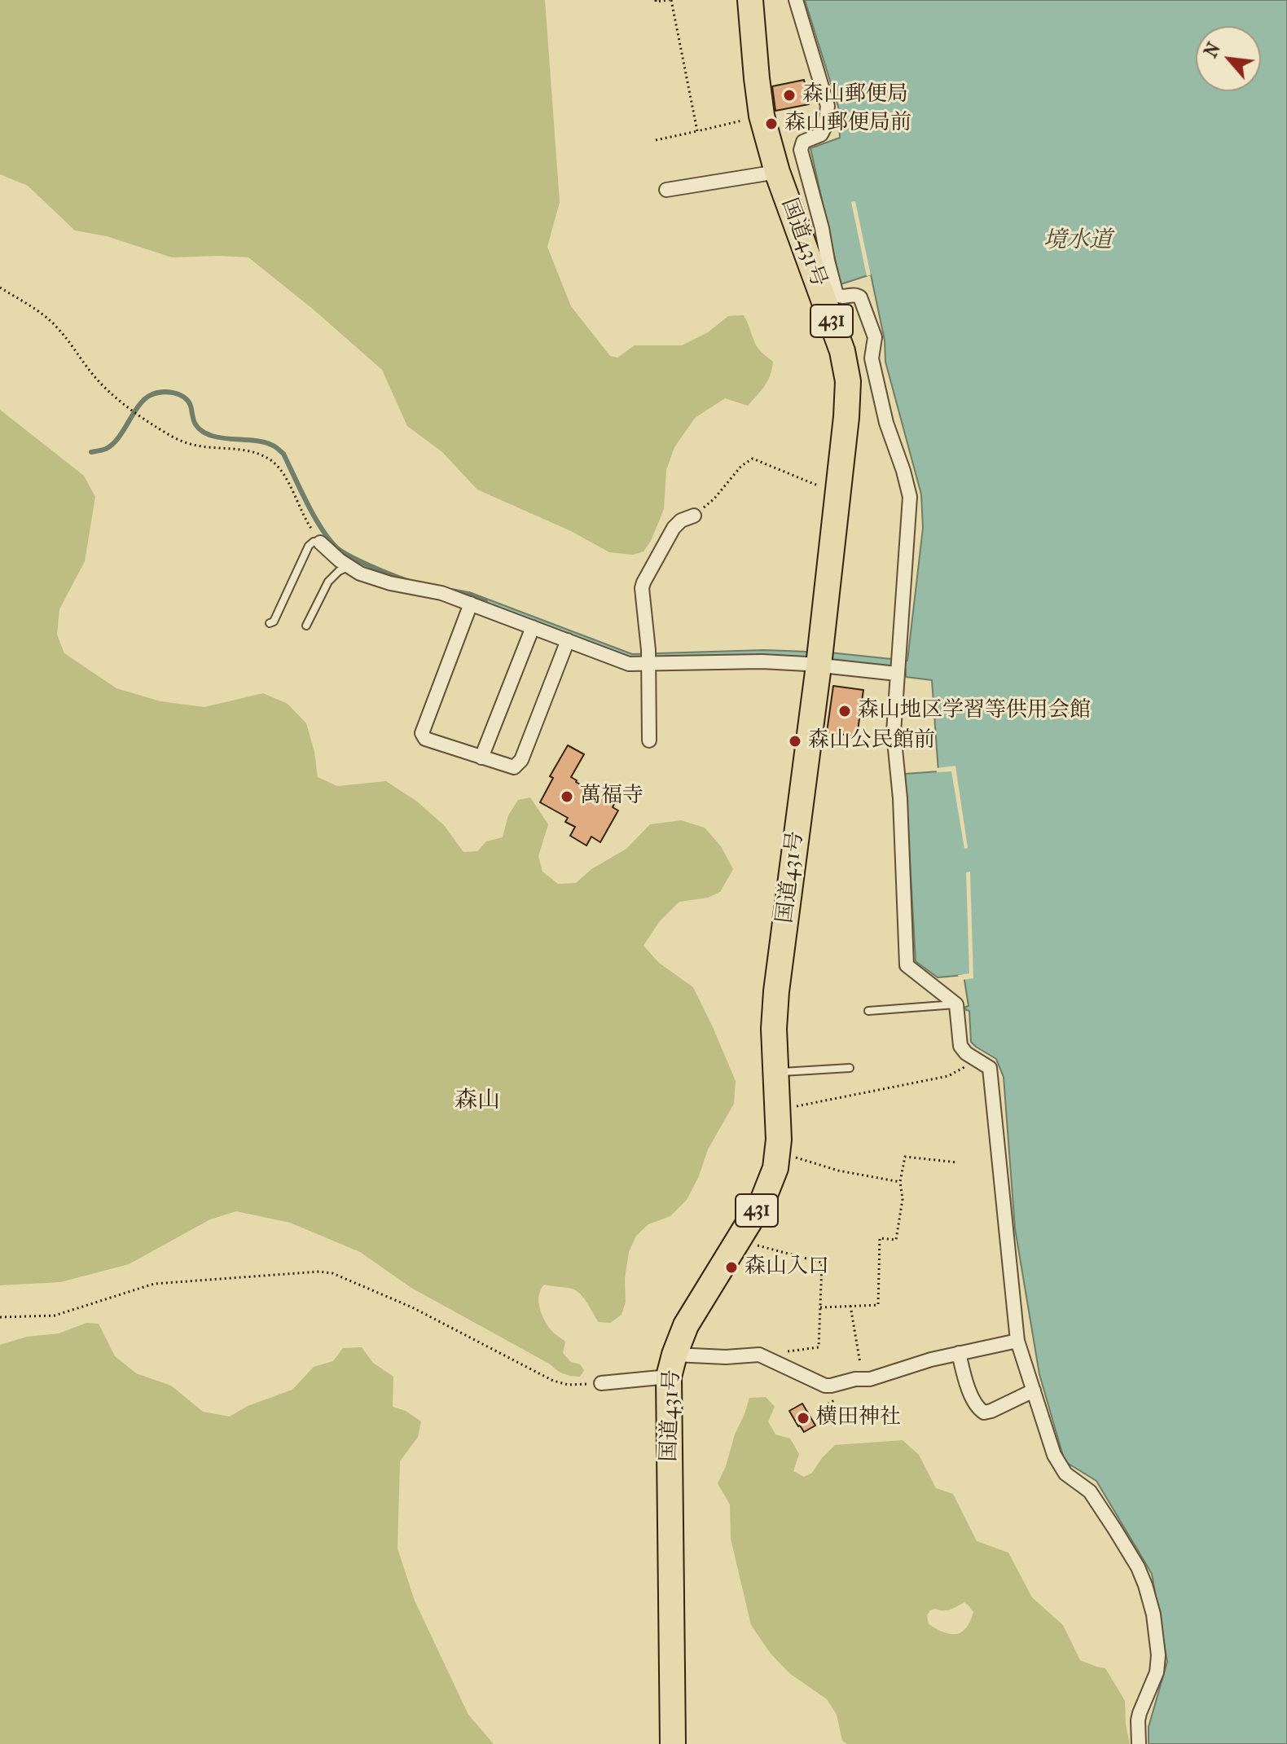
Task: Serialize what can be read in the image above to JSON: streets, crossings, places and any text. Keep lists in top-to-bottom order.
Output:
{
  "streets": {
    "highway": ["国道431号", "431"]
  },
  "districts": ["森山"],
  "water": ["境水道"],
  "places": [
    "森山郵便局",
    "森山郵便局前",
    "森山地区学習等供用会館",
    "森山公民館前",
    "萬福寺",
    "森山入口",
    "横田神社"
  ],
  "north": "top left"
}
